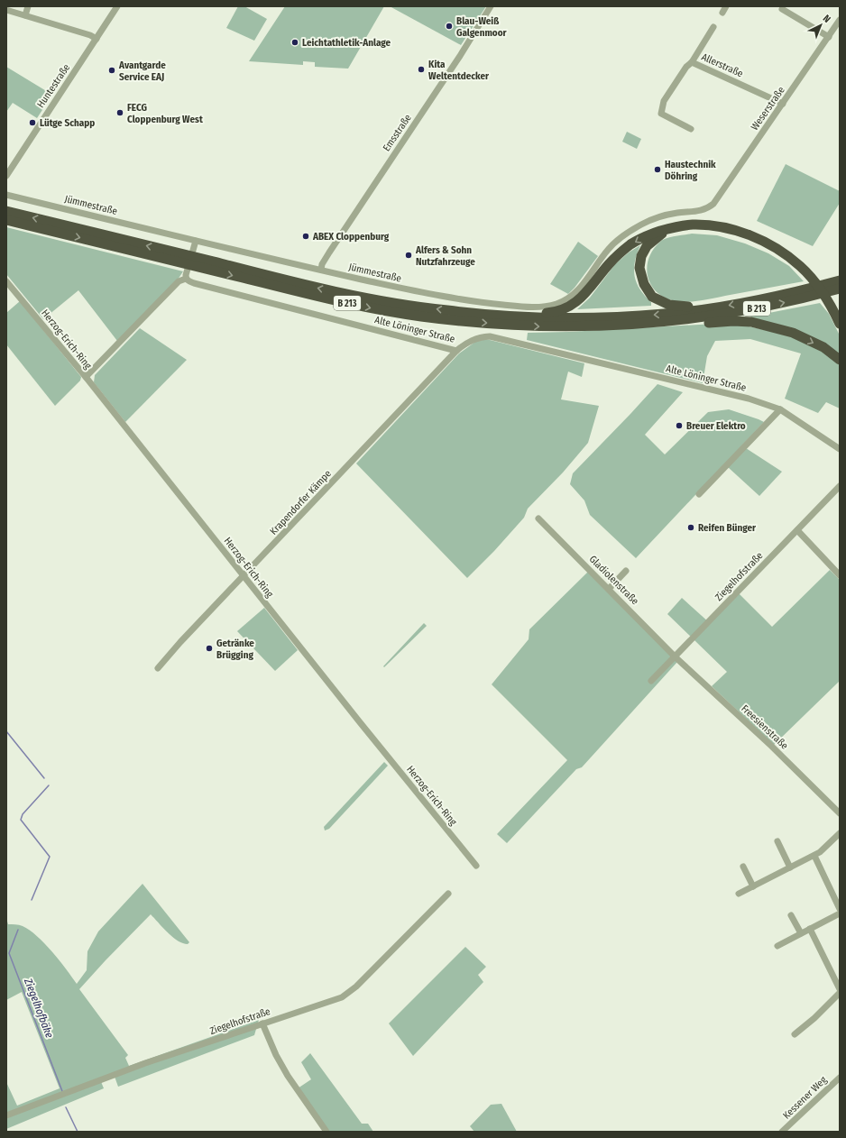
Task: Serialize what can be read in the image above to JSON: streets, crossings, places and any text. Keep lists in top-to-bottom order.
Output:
{
  "streets": {
    "highway": ["B 213"],
    "street": [
      "Allerstraße",
      "Huntestraße",
      "Weserstraße",
      "Emsstraße",
      "Jümmestraße",
      "Alte Löninger Straße",
      "Herzog-Erich-Ring",
      "Krapendorfer Kämpe",
      "Ziegelhofstraße",
      "Gladiolenstraße",
      "Freesienstraße",
      "Kessener Weg"
    ]
  },
  "crossings": [
    ["Allerstraße", "Weserstraße"],
    ["Weserstraße", "Jümmestraße"],
    ["Emsstraße", "Jümmestraße"],
    ["Alte Löninger Straße", "Krapendorfer Kämpe"],
    ["Herzog-Erich-Ring", "Krapendorfer Kämpe"],
    ["Ziegelhofstraße", "Gladiolenstraße"],
    ["Ziegelhofstraße", "Freesienstraße"],
    ["Gladiolenstraße", "Freesienstraße"]
  ],
  "water": ["Ziegelhofbäke"],
  "places": [
    "Blau-Weiß Galgenmoor",
    "Leichtathletik-Anlage",
    "Kita Weltentdecker",
    "Avantgarde Service EAJ",
    "FECG Cloppenburg West",
    "Lütge Schapp",
    "Haustechnik Döhring",
    "ABEX Cloppenburg",
    "Alfers & Sohn Nutzfahrzeuge",
    "Breuer Elektro",
    "Reifen Bünger",
    "Getränke Brügging"
  ],
  "north": "top right"
}
